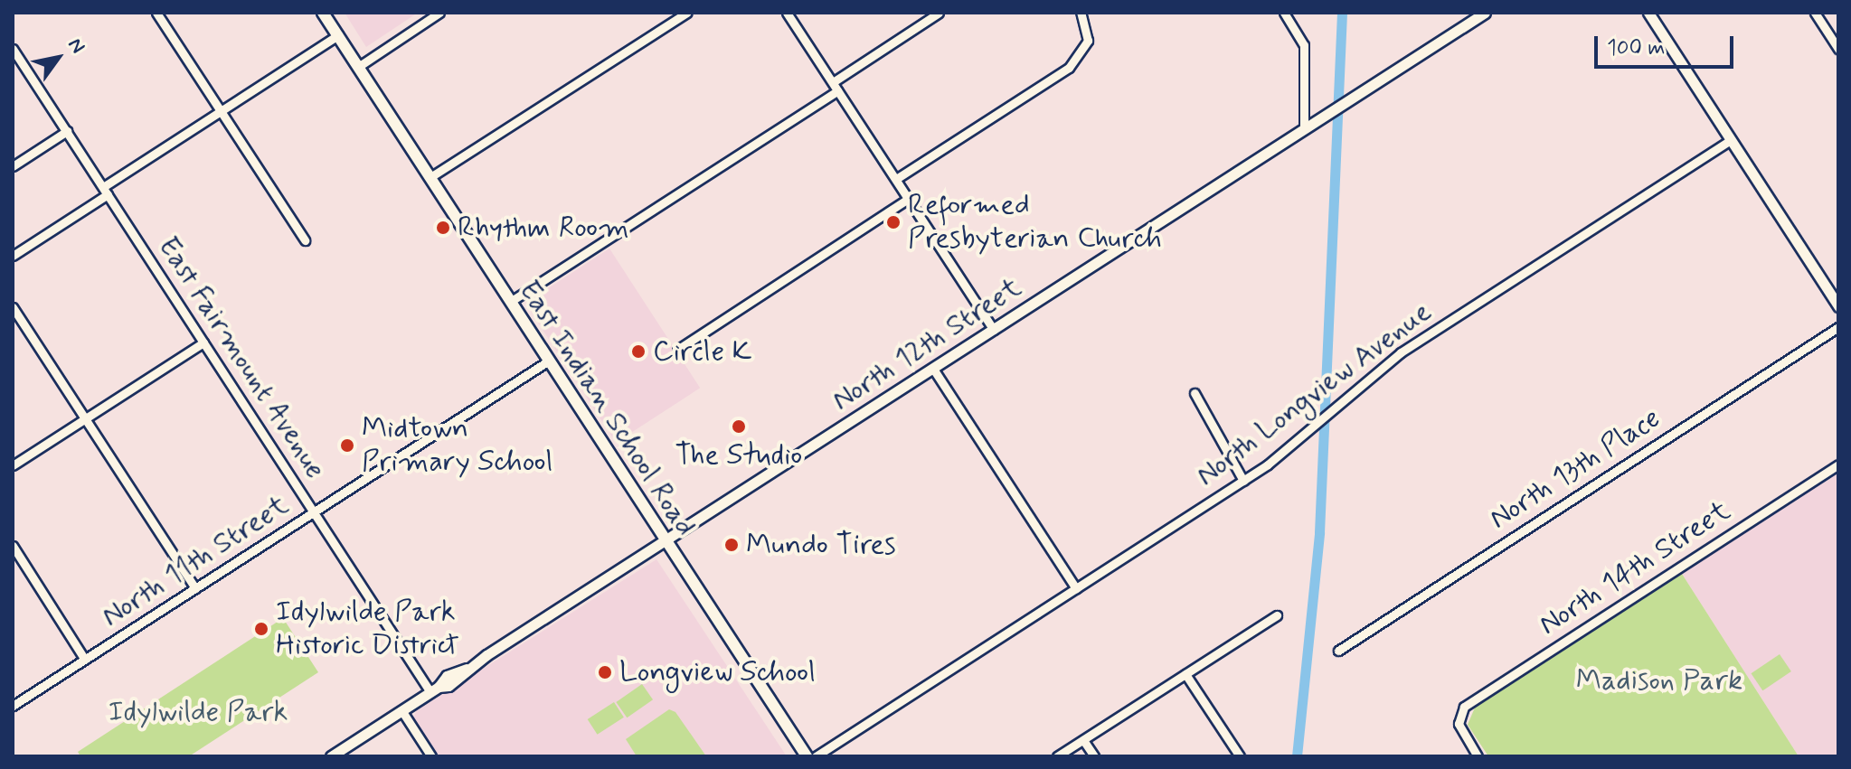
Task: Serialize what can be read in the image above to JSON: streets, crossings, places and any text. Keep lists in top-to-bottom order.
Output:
{
  "streets": {
    "main road": ["East Indian School Road"],
    "street": [
      "North 12th Street",
      "East Fairmount Avenue",
      "North Longview Avenue",
      "North 13th Place",
      "North 11th Street",
      "North 14th Street"
    ]
  },
  "crossings": [
    ["North 12th Street", "East Fairmount Avenue"],
    ["North 12th Street", "East Indian School Road"],
    ["East Fairmount Avenue", "North 11th Street"],
    ["East Indian School Road", "North 11th Street"]
  ],
  "parks": ["Madison Park", "Idylwilde Park"],
  "places": [
    "Reformed Presbyterian Church",
    "Rhythm Room",
    "Circle K",
    "The Studio",
    "Midtown Primary School",
    "Mundo Tires",
    "Idylwilde Park Historic District",
    "Longview School"
  ],
  "scale_bar": "100 m",
  "north": "top right"
}
